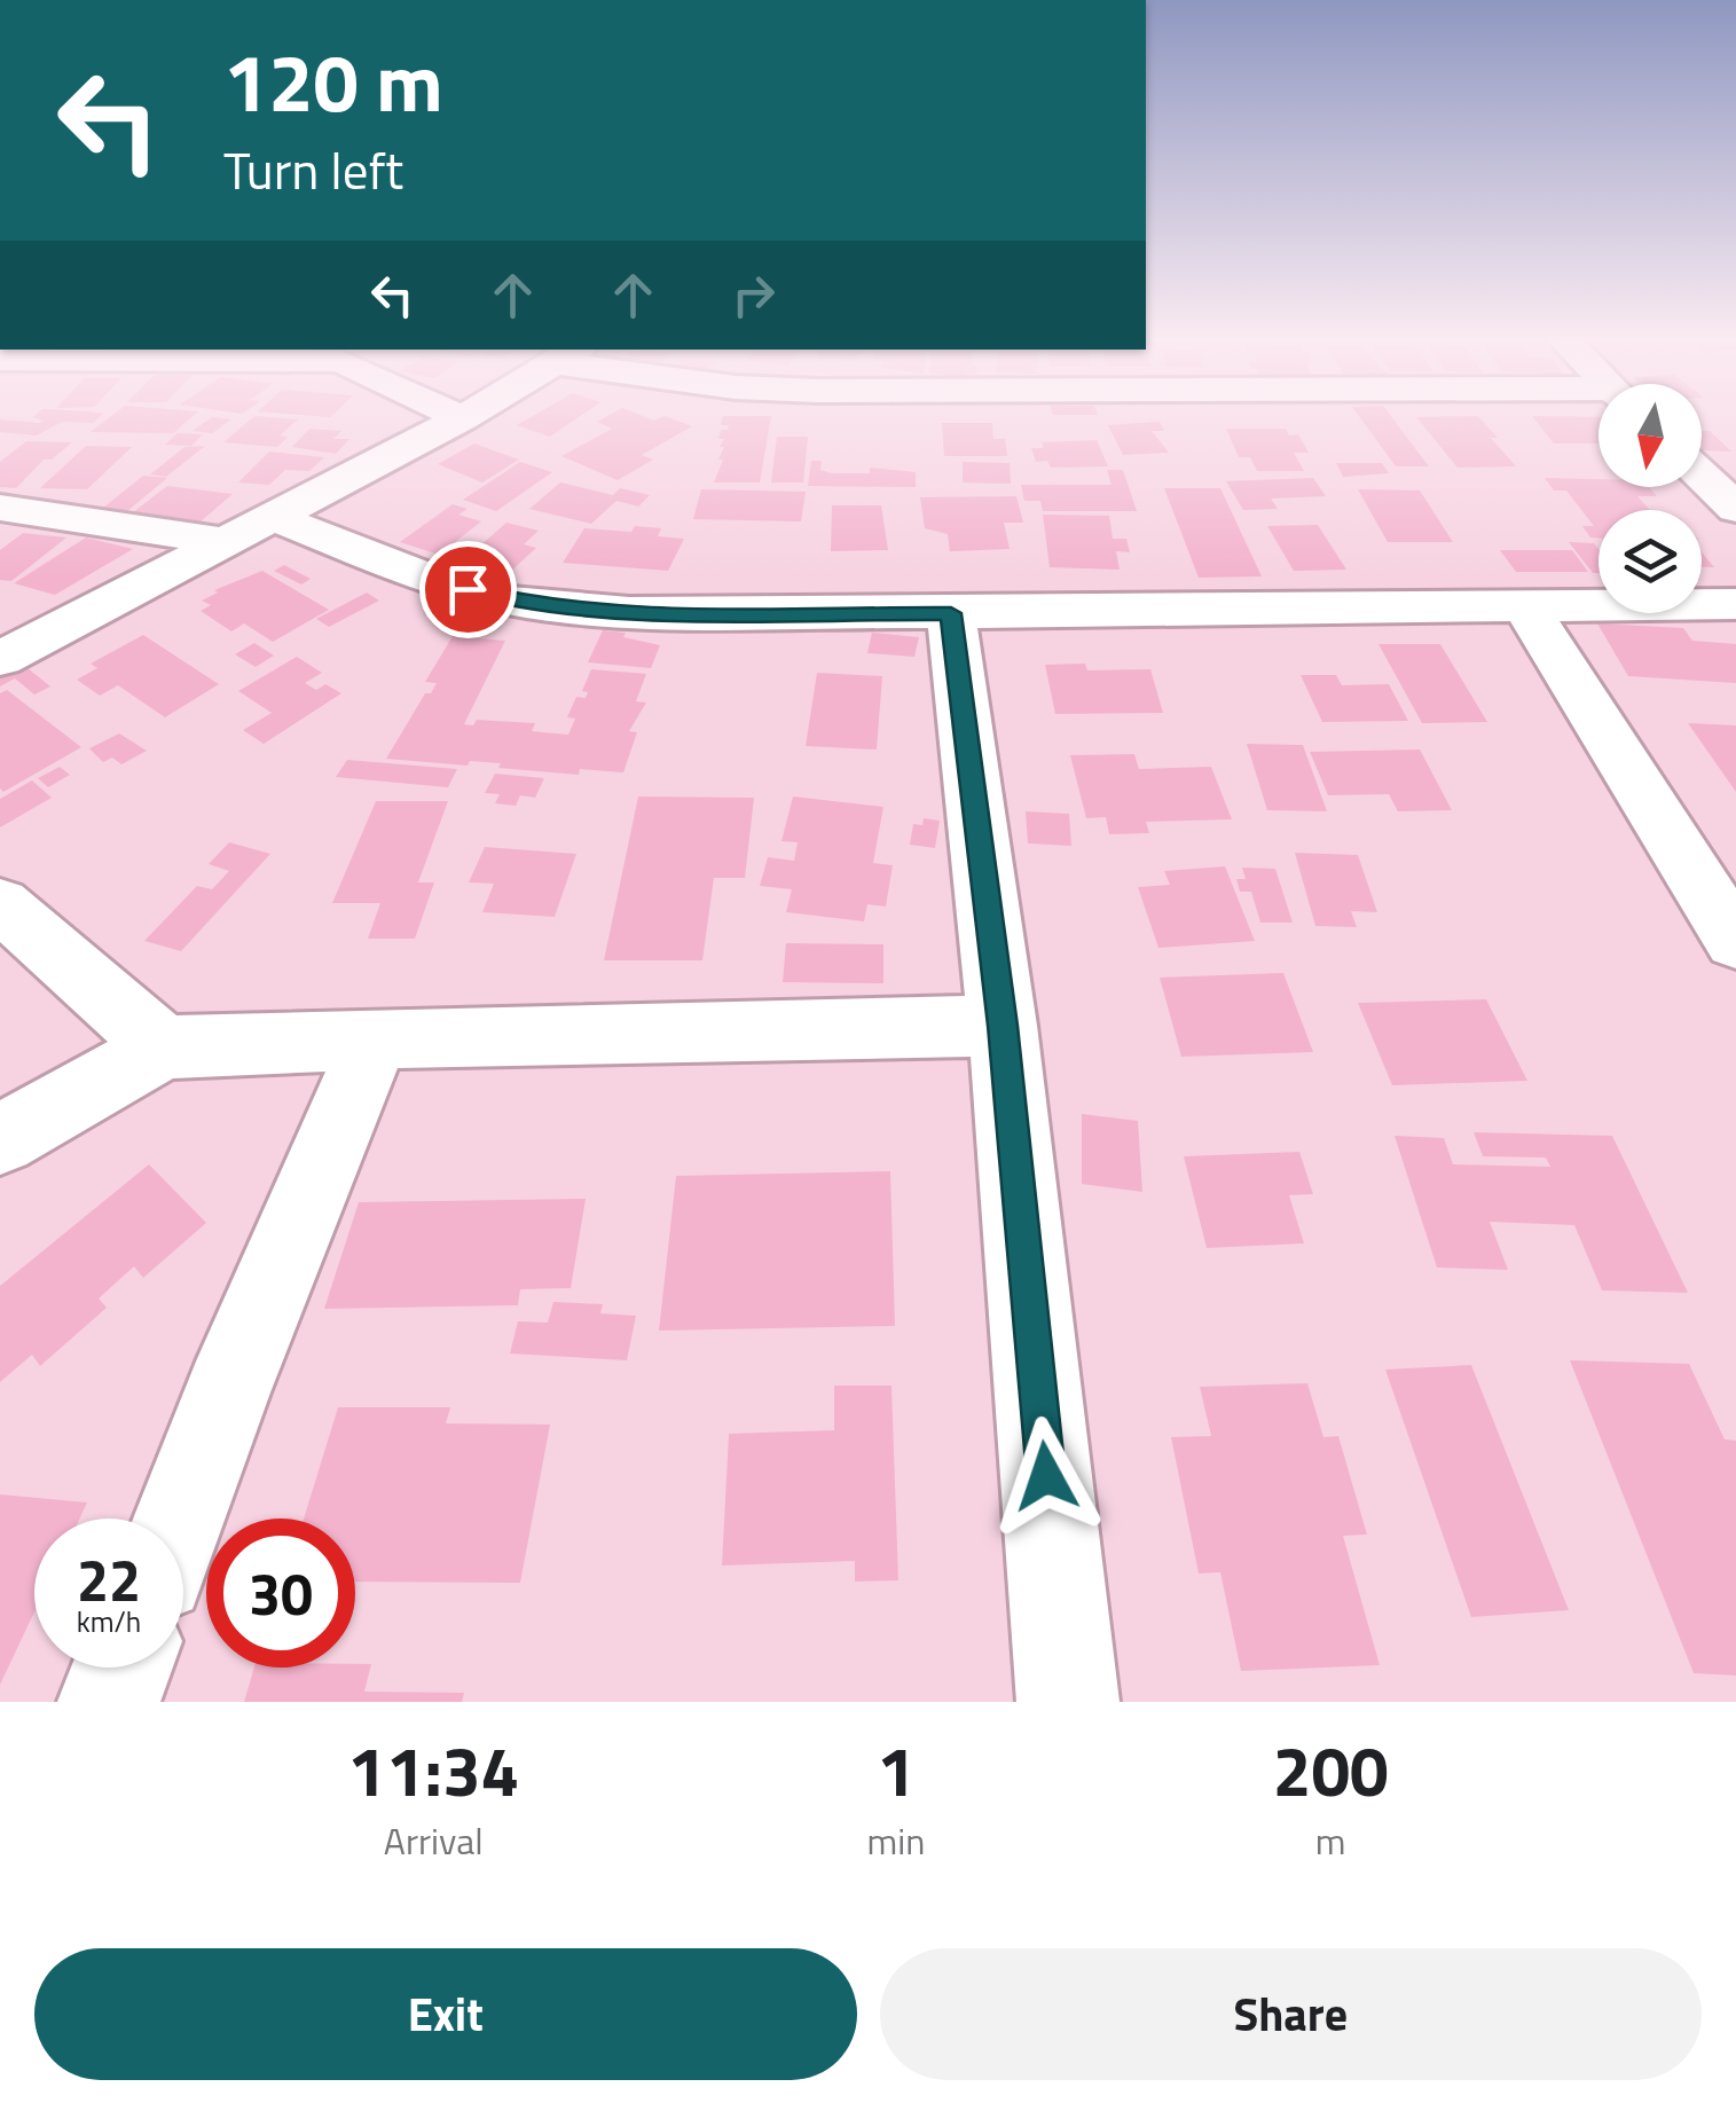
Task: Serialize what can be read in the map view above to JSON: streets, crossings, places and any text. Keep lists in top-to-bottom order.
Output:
{
  "north": "bottom",
  "page": {
    "turn": ["120 m", "Turn left"],
    "speed": "22 km/h",
    "limit": "30",
    "eta": [
      "11:34",
      "Arrival",
      "1",
      "min",
      "200",
      "m"
    ],
    "buttons": ["Exit", "Share"]
  }
}
